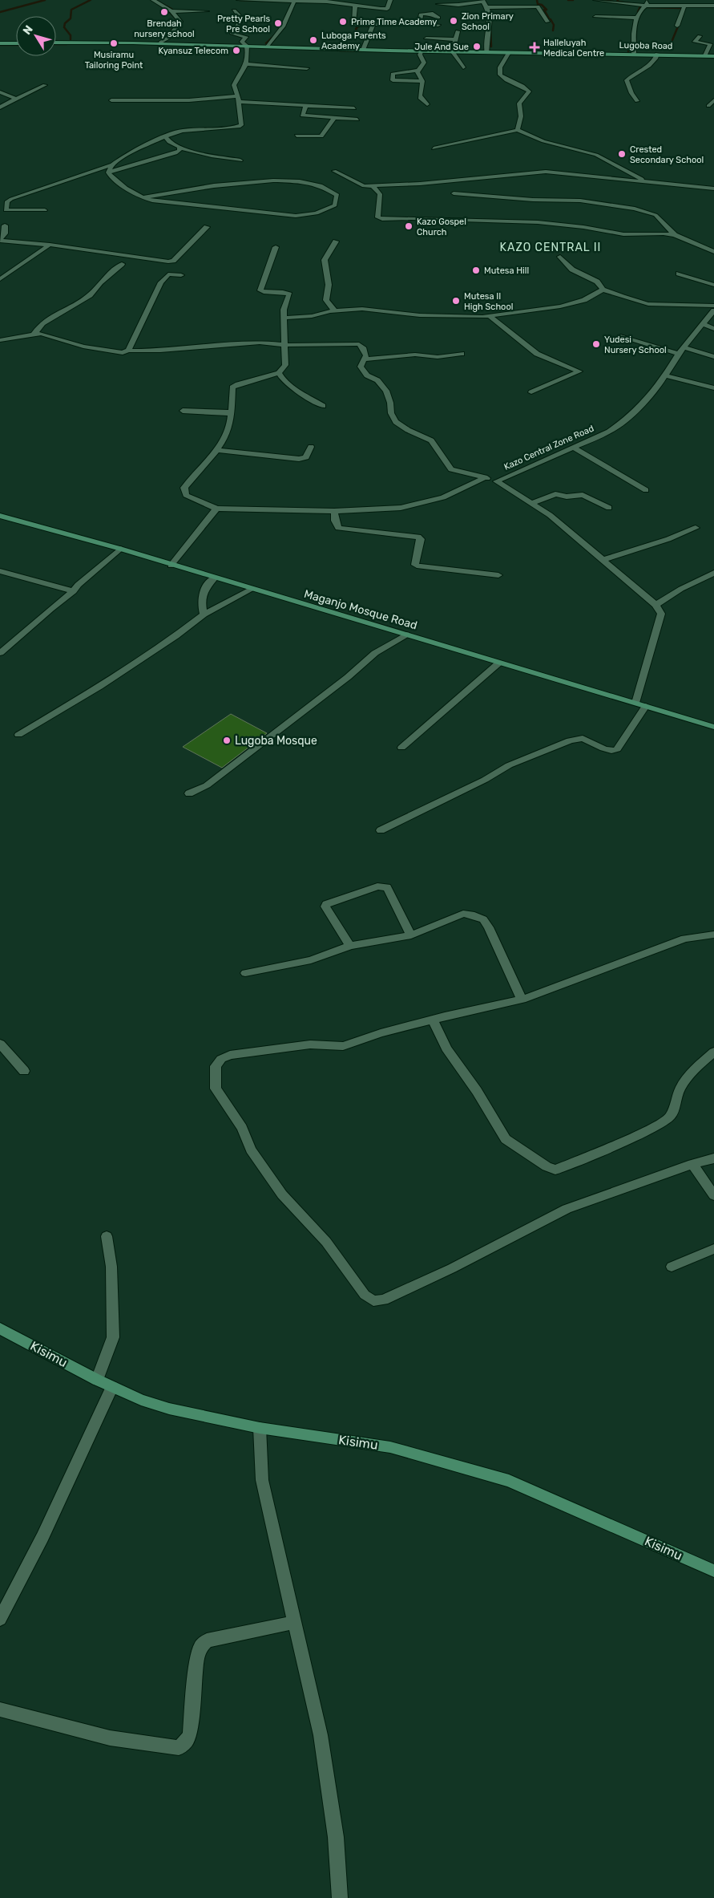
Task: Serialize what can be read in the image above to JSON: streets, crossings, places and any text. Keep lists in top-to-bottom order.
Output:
{
  "streets": {
    "street": [
      "Lugoba Road",
      "Kazo Central Zone Road",
      "Maganjo Mosque Road",
      "Kisimu"
    ]
  },
  "districts": ["KAZO CENTRAL II"],
  "places": {
    "other": [
      "Brendah nursery school",
      "Zion Primary School",
      "Prime Time Academy",
      "Pretty Pearls Pre School",
      "Luboga Parents Academy",
      "Musiramu Tailoring Point",
      "Jule And Sue",
      "Kyansuz Telecom",
      "Crested Secondary School",
      "Kazo Gospel Church",
      "Mutesa Hill",
      "Mutesa II High School",
      "Yudesi Nursery School",
      "Lugoba Mosque"
    ],
    "health": ["Halleluyah Medical Centre"]
  },
  "north": "top left"
}
